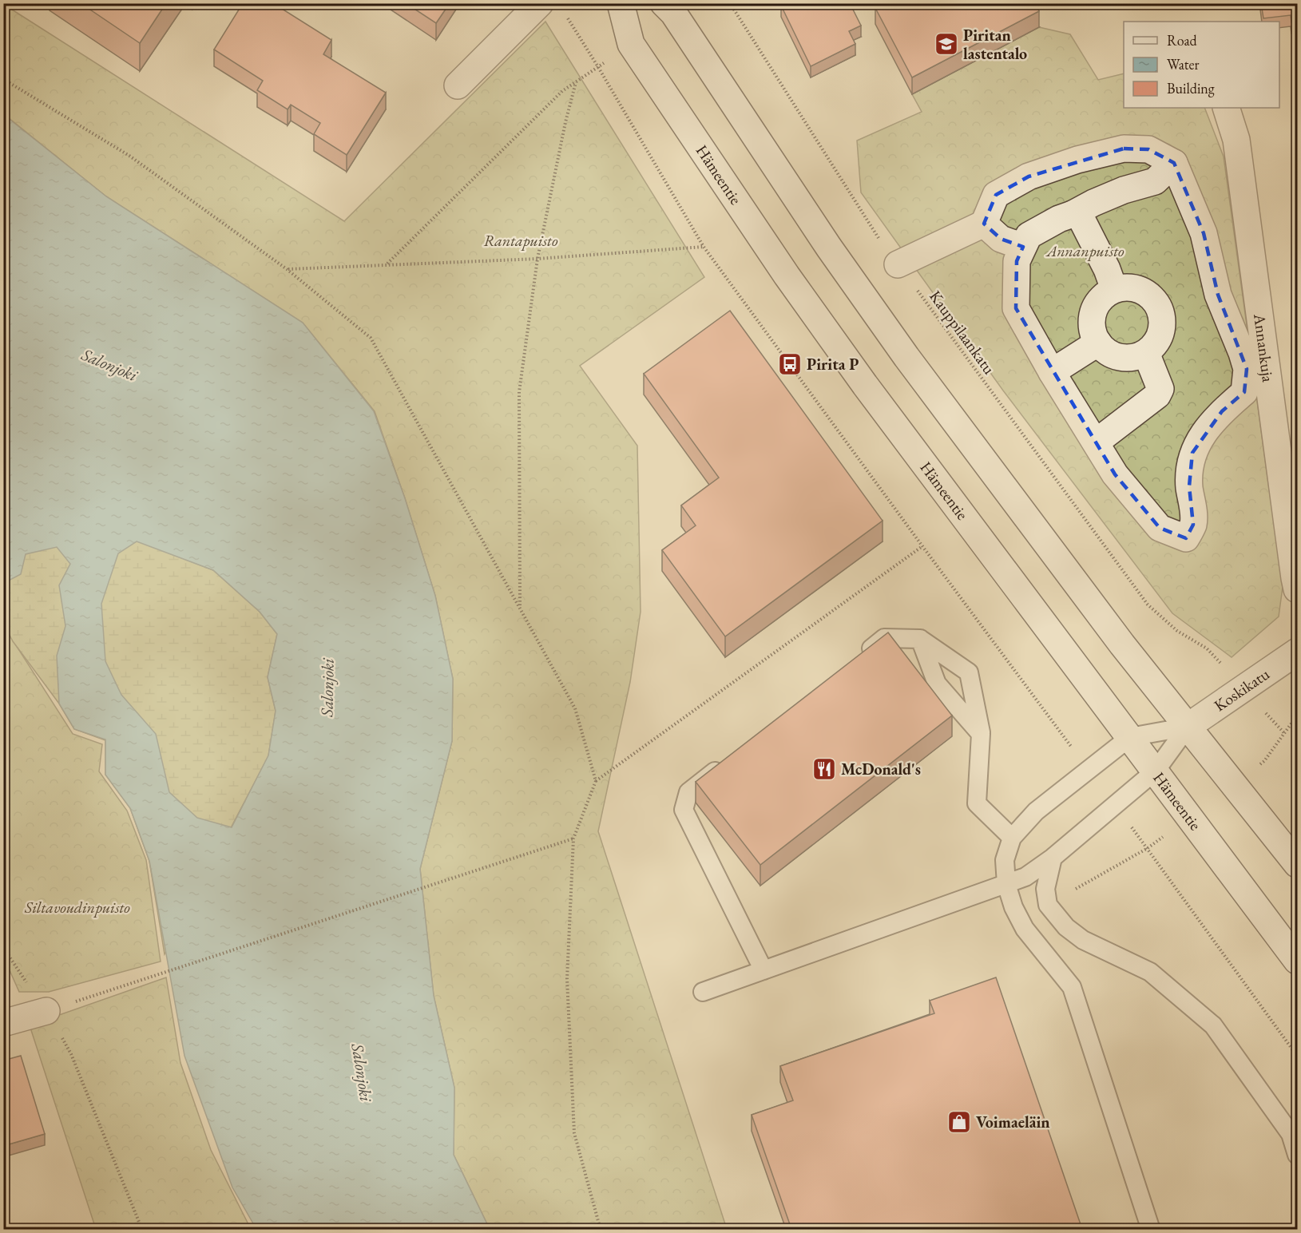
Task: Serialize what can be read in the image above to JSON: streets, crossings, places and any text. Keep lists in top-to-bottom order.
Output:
{
  "streets": {
    "street": ["Hämeentie", "Annankuja", "Koskikatu"],
    "path": ["Kauppilaankatu"]
  },
  "water": ["Salonjoki"],
  "parks": ["Rantapuisto", "Annanpuisto", "Siltavoudinpuisto"],
  "places": {
    "school or university": ["Piritan lastentalo"],
    "bus stop": ["Pirita P"],
    "restaurant": ["McDonald's"],
    "shop": ["Voimaeläin"]
  },
  "legend": ["Road", "Water", "Building"]
}
